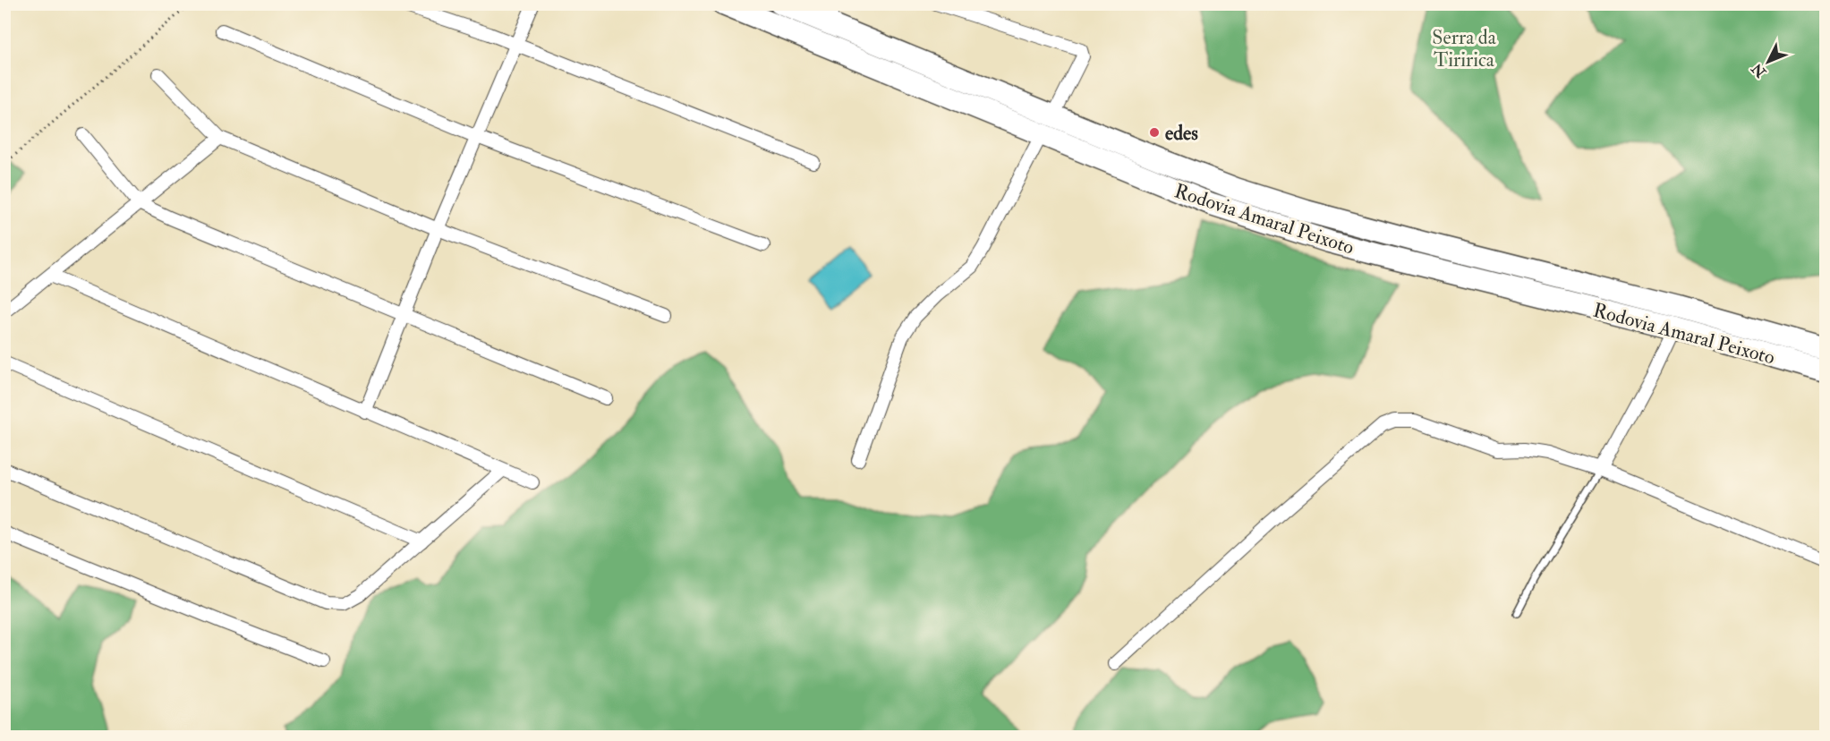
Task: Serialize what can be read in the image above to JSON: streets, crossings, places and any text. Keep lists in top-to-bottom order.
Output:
{
  "streets": {
    "highway": ["Rodovia Amaral Peixoto"]
  },
  "parks": ["Serra da Tiririca"],
  "places": ["edes"],
  "north": "bottom left"
}
